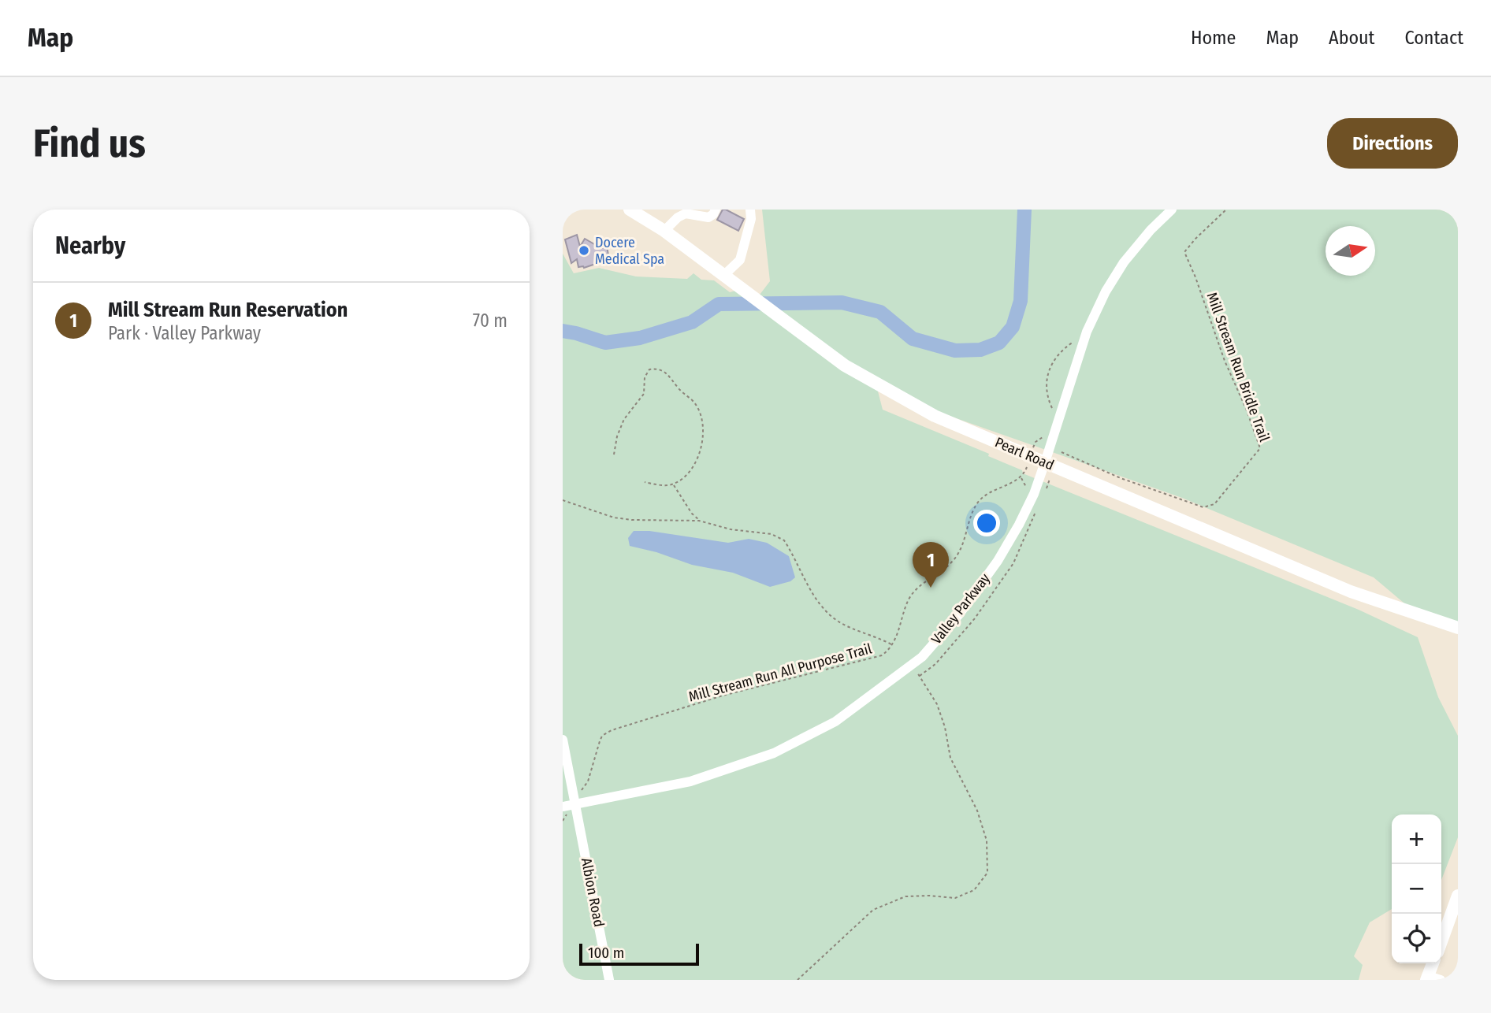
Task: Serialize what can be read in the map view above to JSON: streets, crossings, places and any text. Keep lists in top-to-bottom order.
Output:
{
  "streets": {
    "main road": ["Pearl Road"],
    "street": ["Valley Parkway", "Albion Road"],
    "path": ["Mill Stream Run Bridle Trail", "Mill Stream Run All Purpose Trail"]
  },
  "crossings": [
    ["Pearl Road", "Valley Parkway"],
    ["Valley Parkway", "Albion Road"]
  ],
  "places": ["Docere Medical Spa"],
  "scale_bar": "100 m",
  "north": "right",
  "page": {
    "header": "Map",
    "nav": [
      "Home",
      "Map",
      "About",
      "Contact"
    ],
    "buttons": "Directions",
    "title": "Find us",
    "heading": "Nearby",
    "list": [
      {
        "mark": "1",
        "name": "Mill Stream Run Reservation",
        "note": "Park · Valley Parkway",
        "value": "70 m"
      }
    ],
    "pins": "1",
    "map_buttons": ["+", "−"],
    "scale": "100 m"
  }
}
